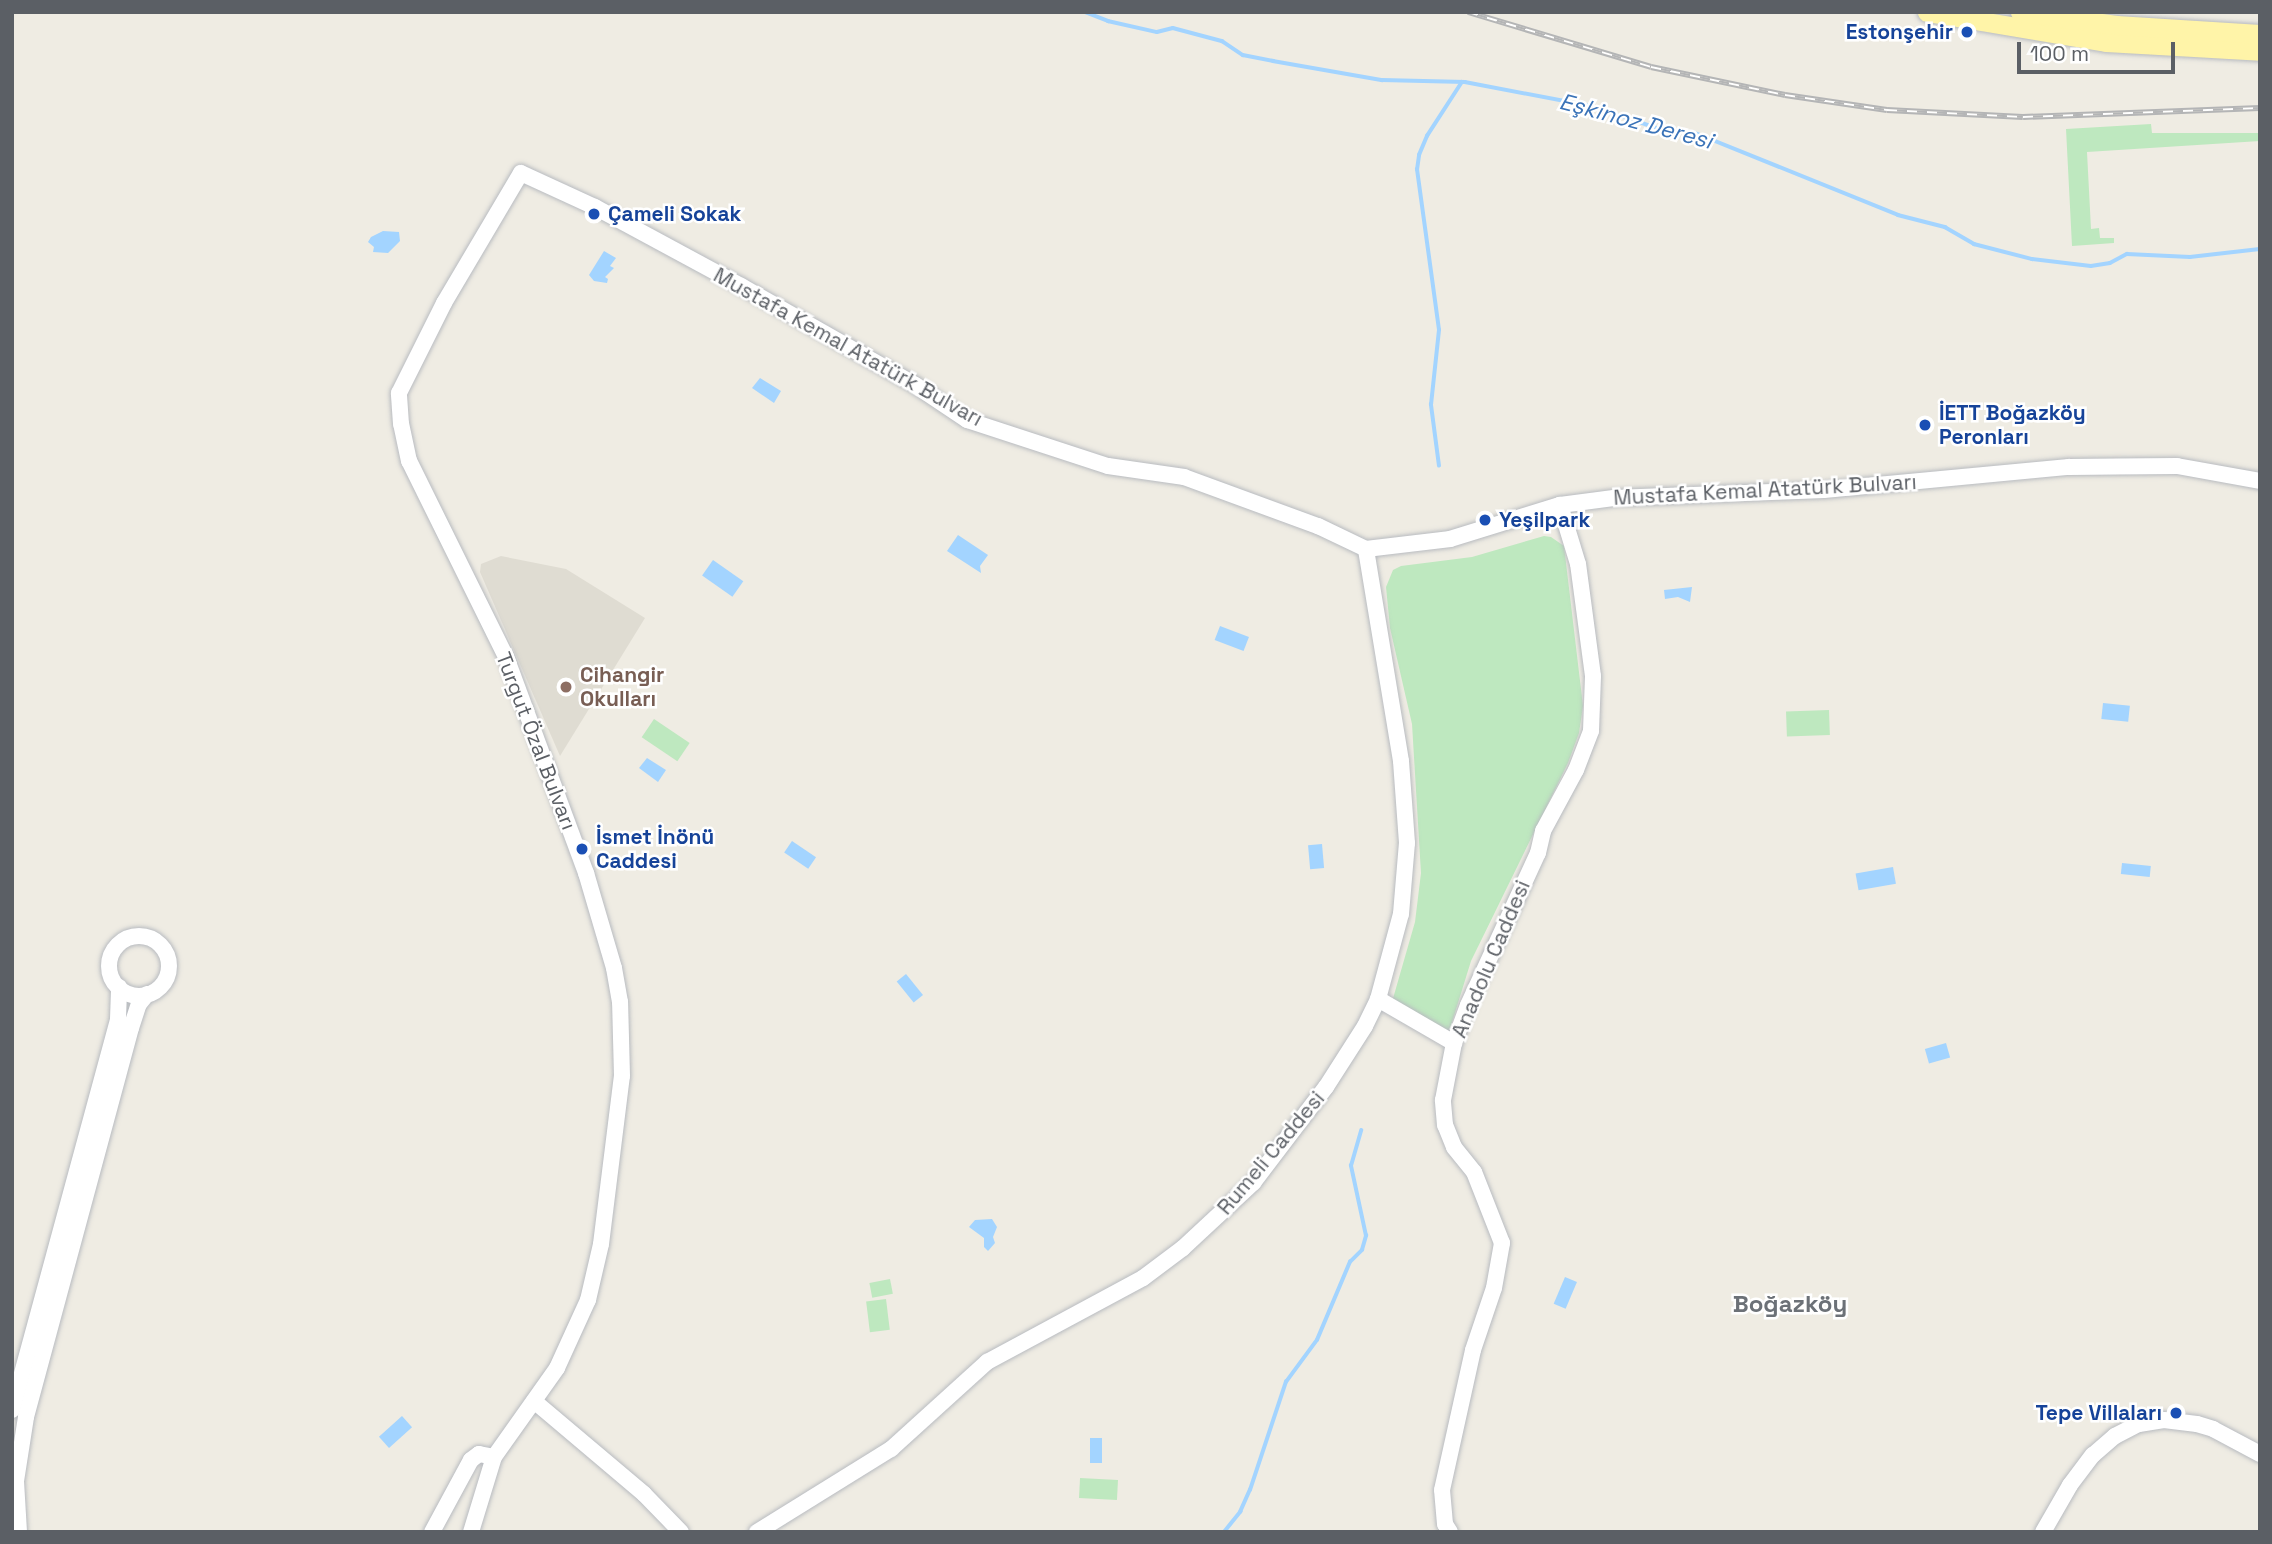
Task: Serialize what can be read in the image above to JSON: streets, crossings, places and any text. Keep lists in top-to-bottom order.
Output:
{
  "streets": {
    "street": [
      "Mustafa Kemal Atatürk Bulvarı",
      "Turgut Özal Bulvarı",
      "Anadolu Caddesi",
      "Rumeli Caddesi"
    ]
  },
  "crossings": [
    ["Mustafa Kemal Atatürk Bulvarı", "Turgut Özal Bulvarı"],
    ["Mustafa Kemal Atatürk Bulvarı", "Anadolu Caddesi"],
    ["Mustafa Kemal Atatürk Bulvarı", "Rumeli Caddesi"]
  ],
  "districts": ["Boğazköy"],
  "water": ["Eşkinoz Deresi"],
  "places": [
    "Estonşehir",
    "Çameli Sokak",
    "İETT Boğazköy Peronları",
    "Yeşilpark",
    "Cihangir Okulları",
    "İsmet İnönü Caddesi",
    "Tepe Villaları"
  ],
  "scale_bar": "100 m"
}
